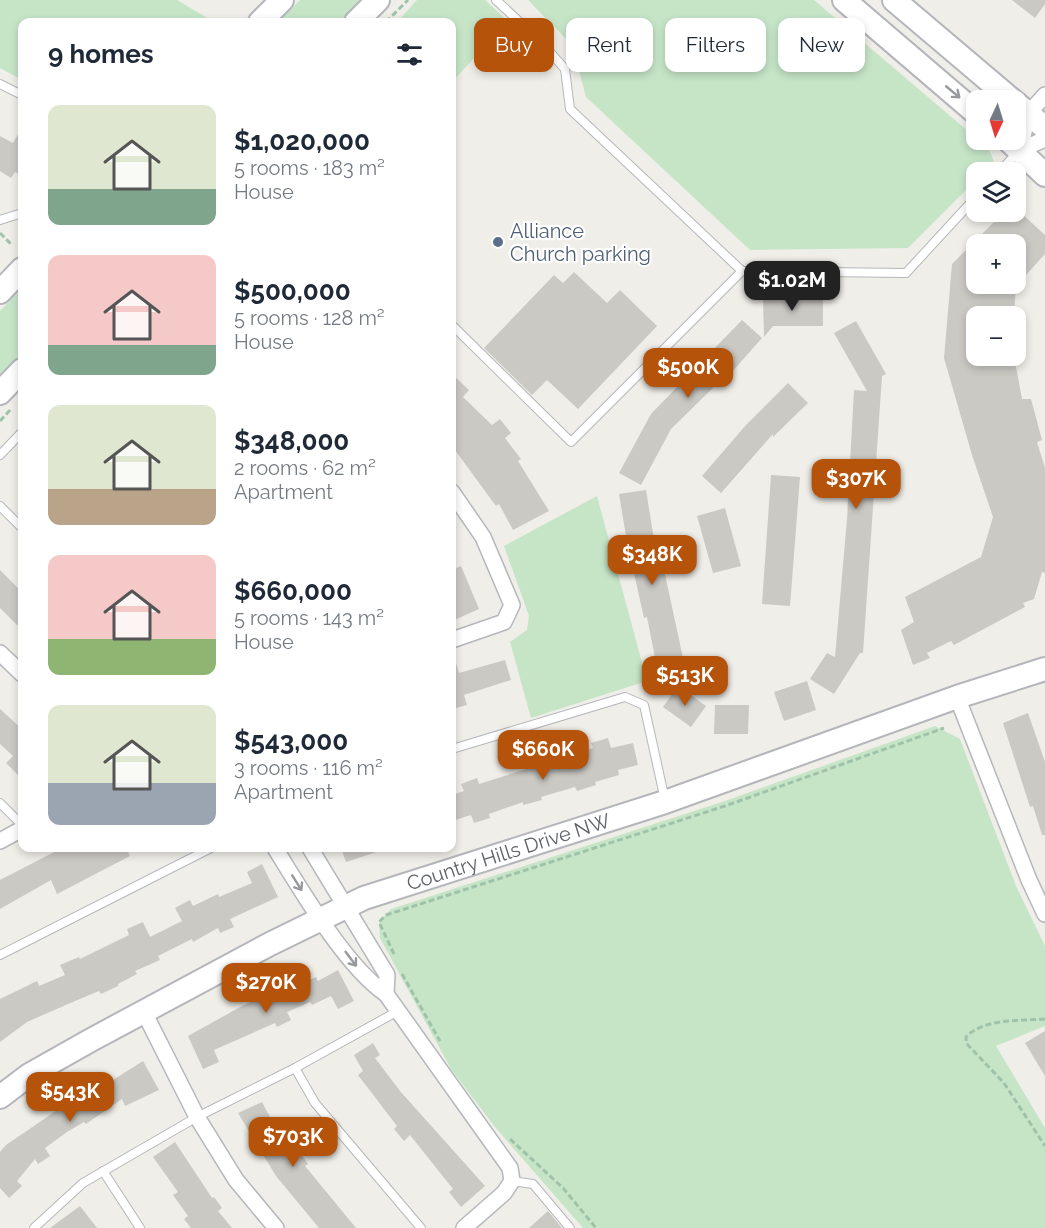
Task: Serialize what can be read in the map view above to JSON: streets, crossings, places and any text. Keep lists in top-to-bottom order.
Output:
{
  "streets": {
    "street": ["Country Hills Drive NW"]
  },
  "places": ["Alliance Church parking"],
  "north": "bottom",
  "page": {
    "chip": [
      "Buy",
      "Rent",
      "Filters",
      "New"
    ],
    "heading": "9 homes",
    "map_buttons": ["+", "−"],
    "list": [
      {
        "name": "$1,020,000",
        "note": "5 rooms · 183 m² · House"
      },
      {
        "name": "$500,000",
        "note": "5 rooms · 128 m² · House"
      },
      {
        "name": "$348,000",
        "note": "2 rooms · 62 m² · Apartment"
      },
      {
        "name": "$660,000",
        "note": "5 rooms · 143 m² · House"
      },
      {
        "name": "$543,000",
        "note": "3 rooms · 116 m² · Apartment"
      }
    ],
    "price": [
      "$1.02M",
      "$500K",
      "$307K",
      "$348K",
      "$513K",
      "$660K",
      "$270K",
      "$543K",
      "$703K"
    ]
  }
}
